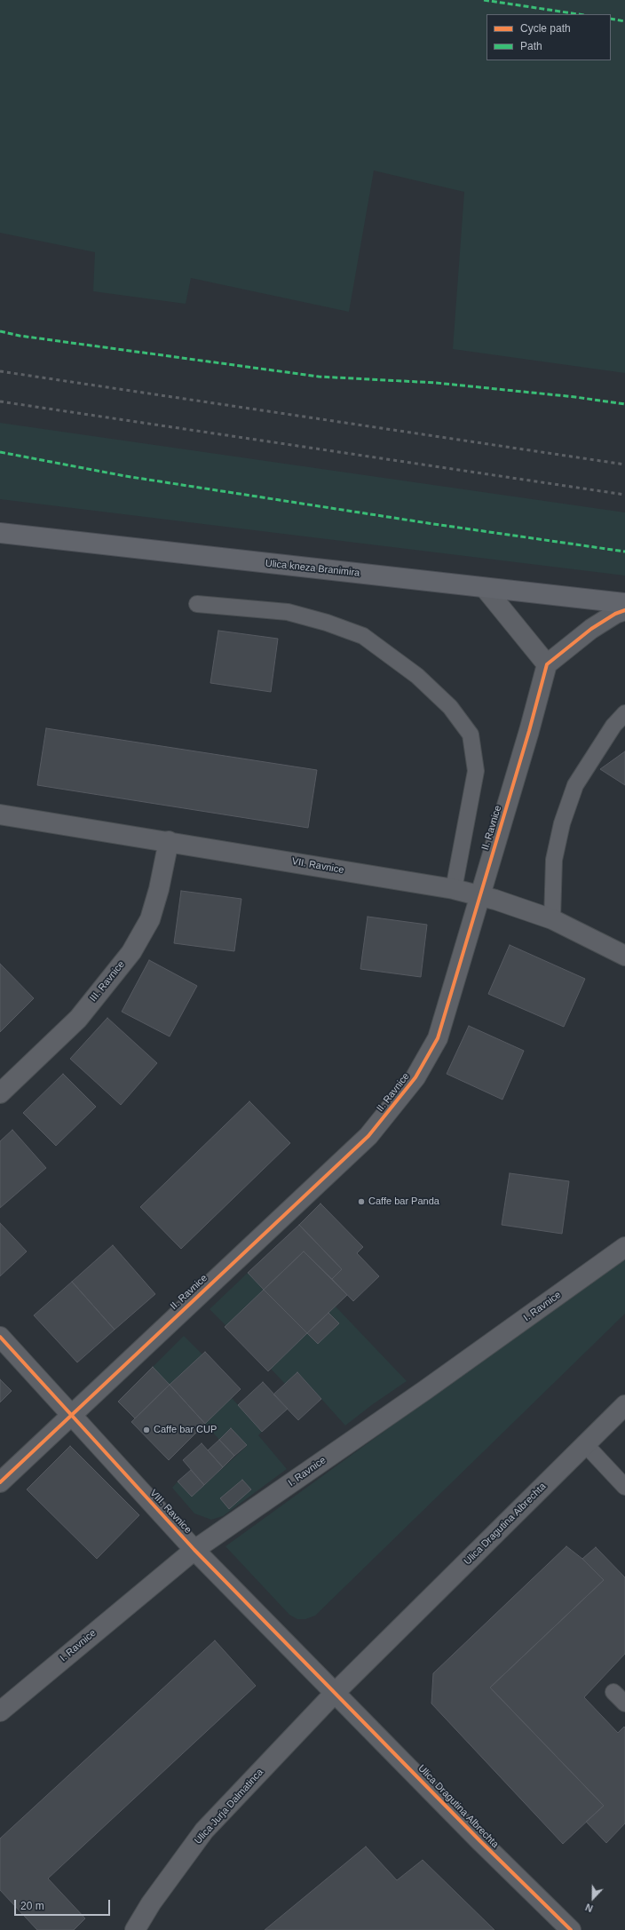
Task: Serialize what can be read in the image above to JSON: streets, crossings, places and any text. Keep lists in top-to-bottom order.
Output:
{
  "streets": {
    "main road": ["Ulica kneza Branimira"],
    "street": [
      "II. Ravnice",
      "VII. Ravnice",
      "III. Ravnice",
      "I. Ravnice",
      "VIII. Ravnice",
      "Ulica Dragutina Albrechta",
      "Ulica Jurja Dalmatinca"
    ]
  },
  "crossings": [
    ["II. Ravnice", "VII. Ravnice"],
    ["II. Ravnice", "VIII. Ravnice"],
    ["VII. Ravnice", "III. Ravnice"],
    ["I. Ravnice", "VIII. Ravnice"],
    ["VIII. Ravnice", "Ulica Dragutina Albrechta"],
    ["VIII. Ravnice", "Ulica Jurja Dalmatinca"],
    ["Ulica Dragutina Albrechta", "Ulica Jurja Dalmatinca"]
  ],
  "places": ["Caffe bar Panda", "Caffe bar CUP"],
  "legend": ["Cycle path", "Path"],
  "scale_bar": "20 m",
  "north": "bottom"
}
